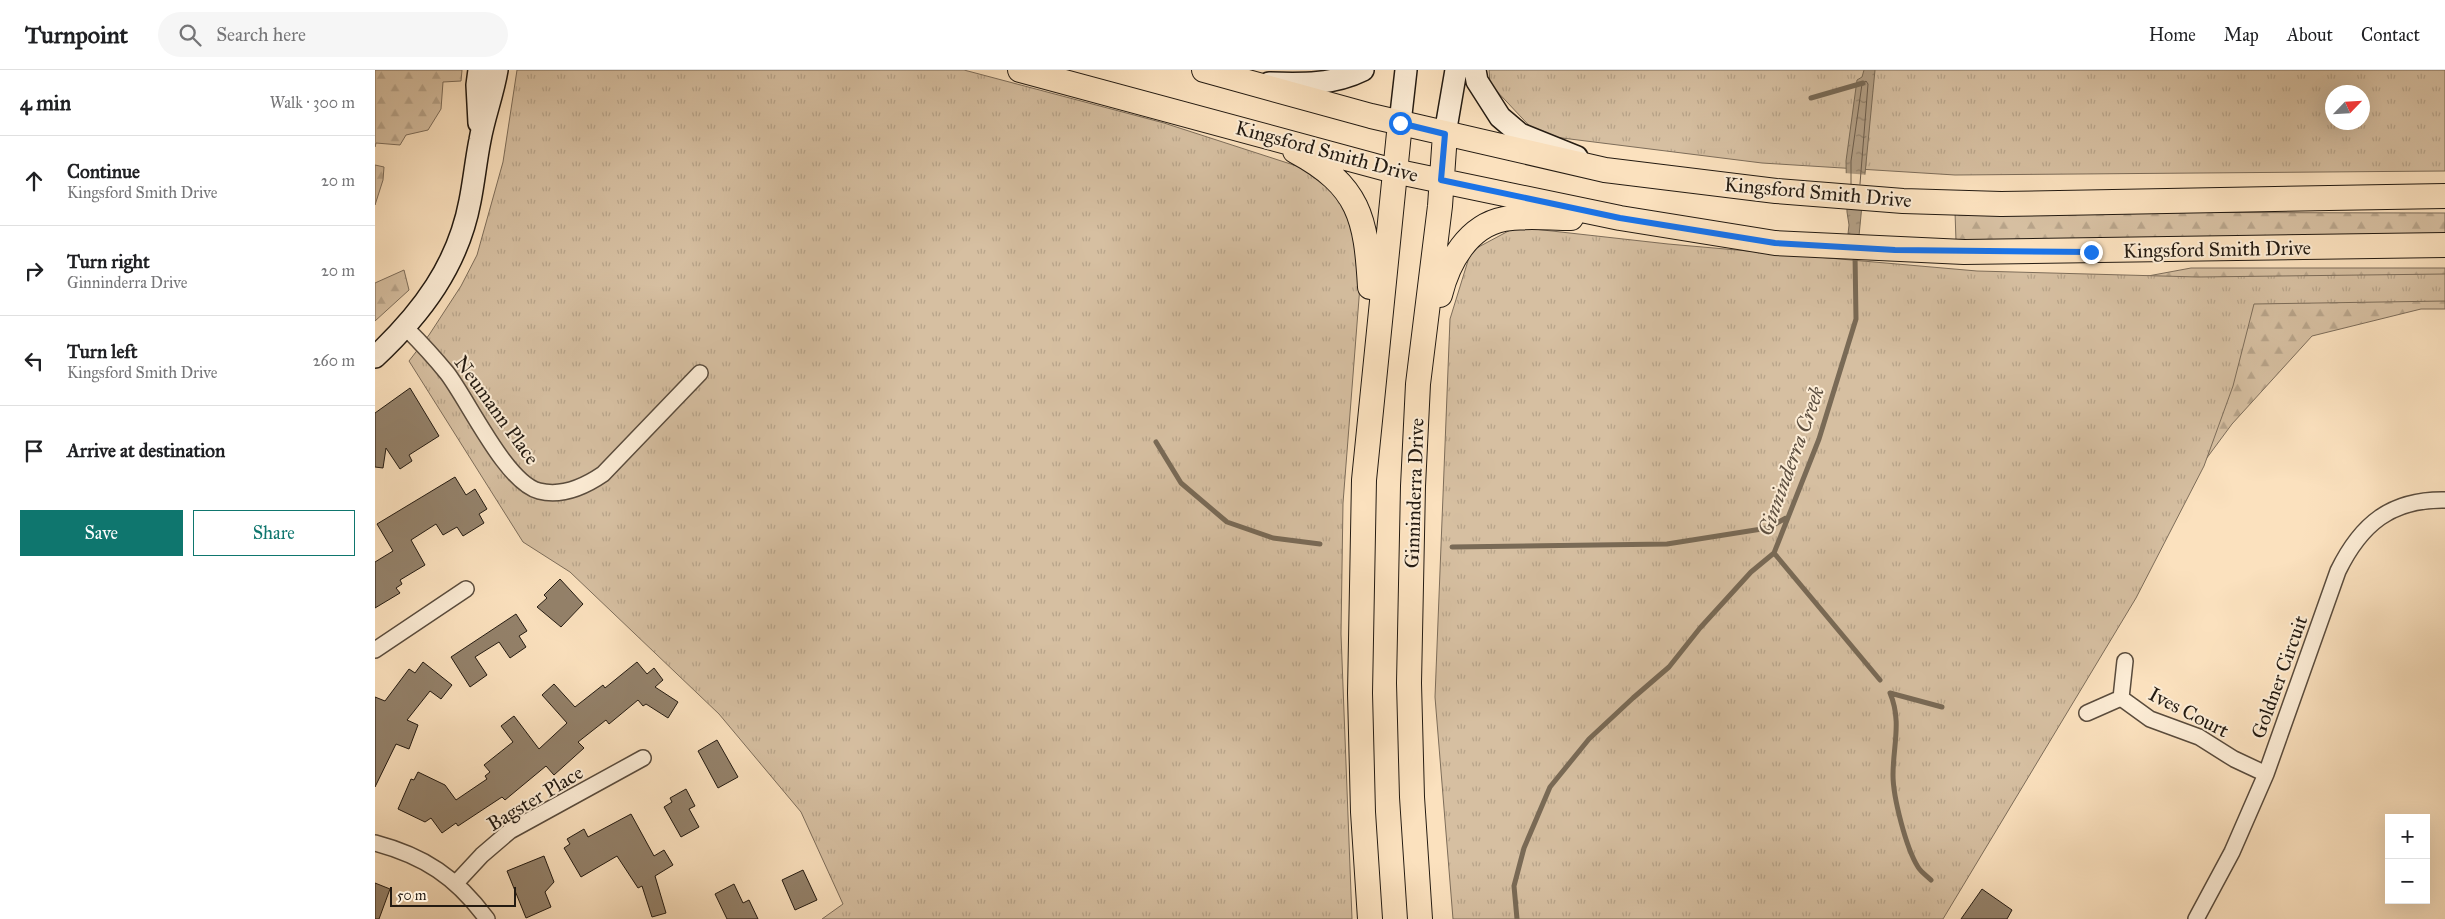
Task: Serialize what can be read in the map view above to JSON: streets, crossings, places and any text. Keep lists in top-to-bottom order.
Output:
{
  "streets": {
    "main road": ["Kingsford Smith Drive", "Ginninderra Drive"],
    "street": [
      "Neumann Place",
      "Goldner Circuit",
      "Ives Court",
      "Bagster Place"
    ]
  },
  "crossings": [
    ["Kingsford Smith Drive", "Ginninderra Drive"],
    ["Goldner Circuit", "Ives Court"]
  ],
  "water": ["Ginninderra Creek"],
  "scale_bar": "50 m",
  "north": "top right",
  "page": {
    "header": "Turnpoint",
    "search": "Search here",
    "nav": [
      "Home",
      "Map",
      "About",
      "Contact"
    ],
    "heading": ["4 min", "Walk · 300 m"],
    "list": [
      ["Continue", "Kingsford Smith Drive", "20 m"],
      ["Turn right", "Ginninderra Drive", "20 m"],
      ["Turn left", "Kingsford Smith Drive", "260 m"],
      "Arrive at destination"
    ],
    "buttons": ["Save", "Share"],
    "map_buttons": ["+", "−"],
    "scale": "50 m"
  }
}
